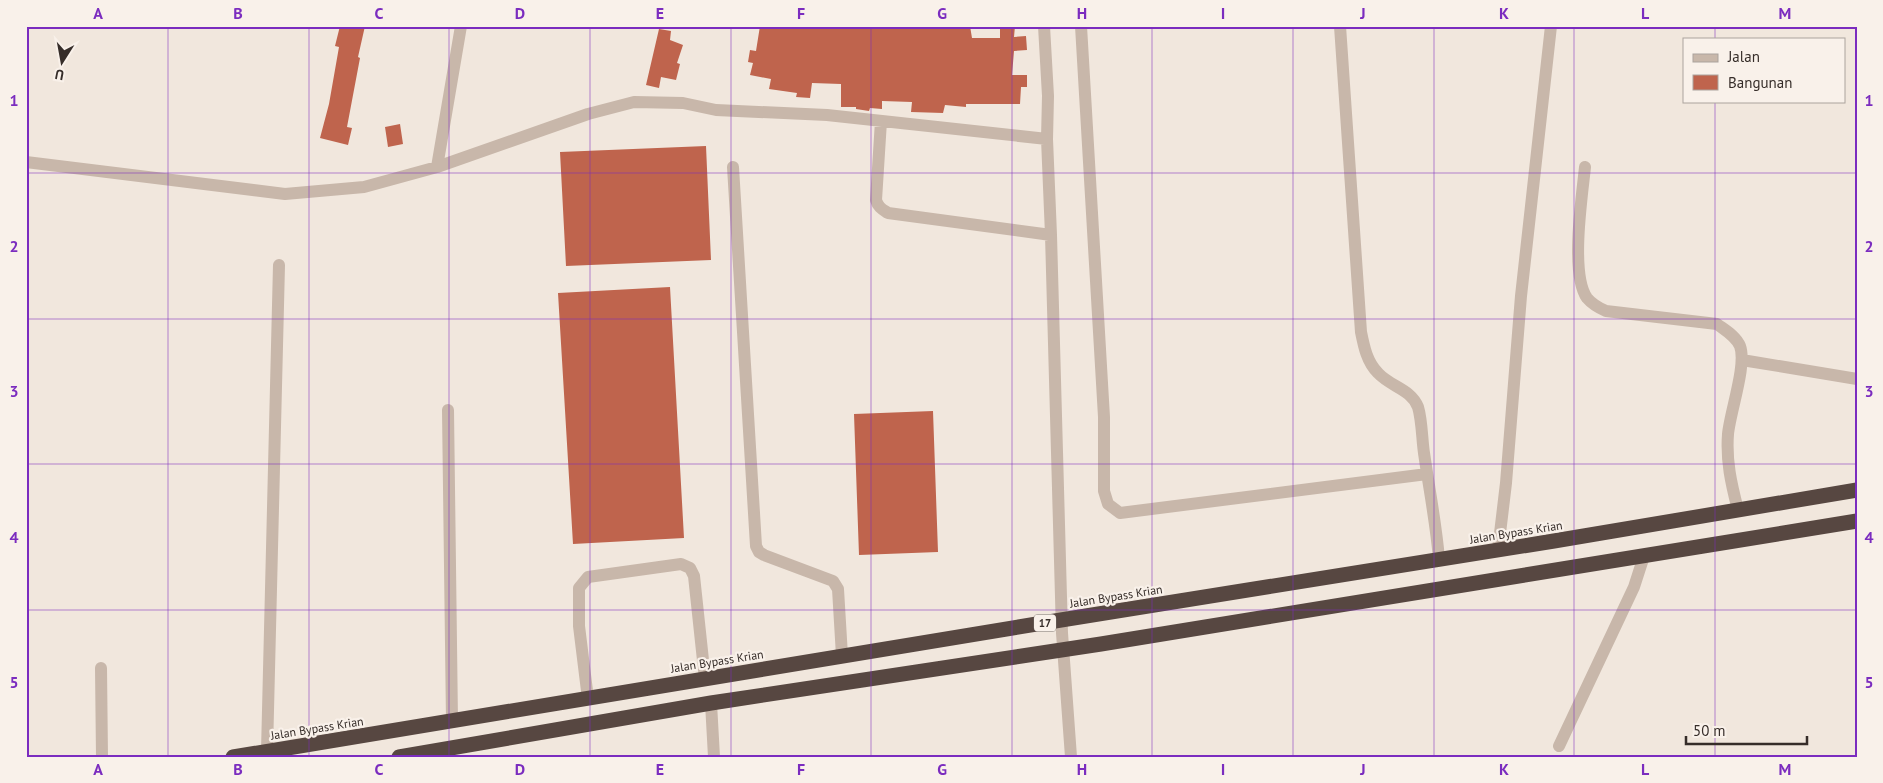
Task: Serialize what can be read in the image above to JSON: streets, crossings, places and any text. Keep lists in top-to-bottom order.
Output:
{
  "streets": {
    "highway": ["Jalan Bypass Krian", "17"]
  },
  "legend": ["Jalan", "Bangunan"],
  "scale_bar": "50 m",
  "north": "bottom",
  "grid": {
    "columns": [
      "A",
      "B",
      "C",
      "D",
      "E",
      "F",
      "G",
      "H",
      "I",
      "J",
      "K",
      "L",
      "M"
    ],
    "rows": [
      "1",
      "2",
      "3",
      "4",
      "5"
    ]
  }
}
